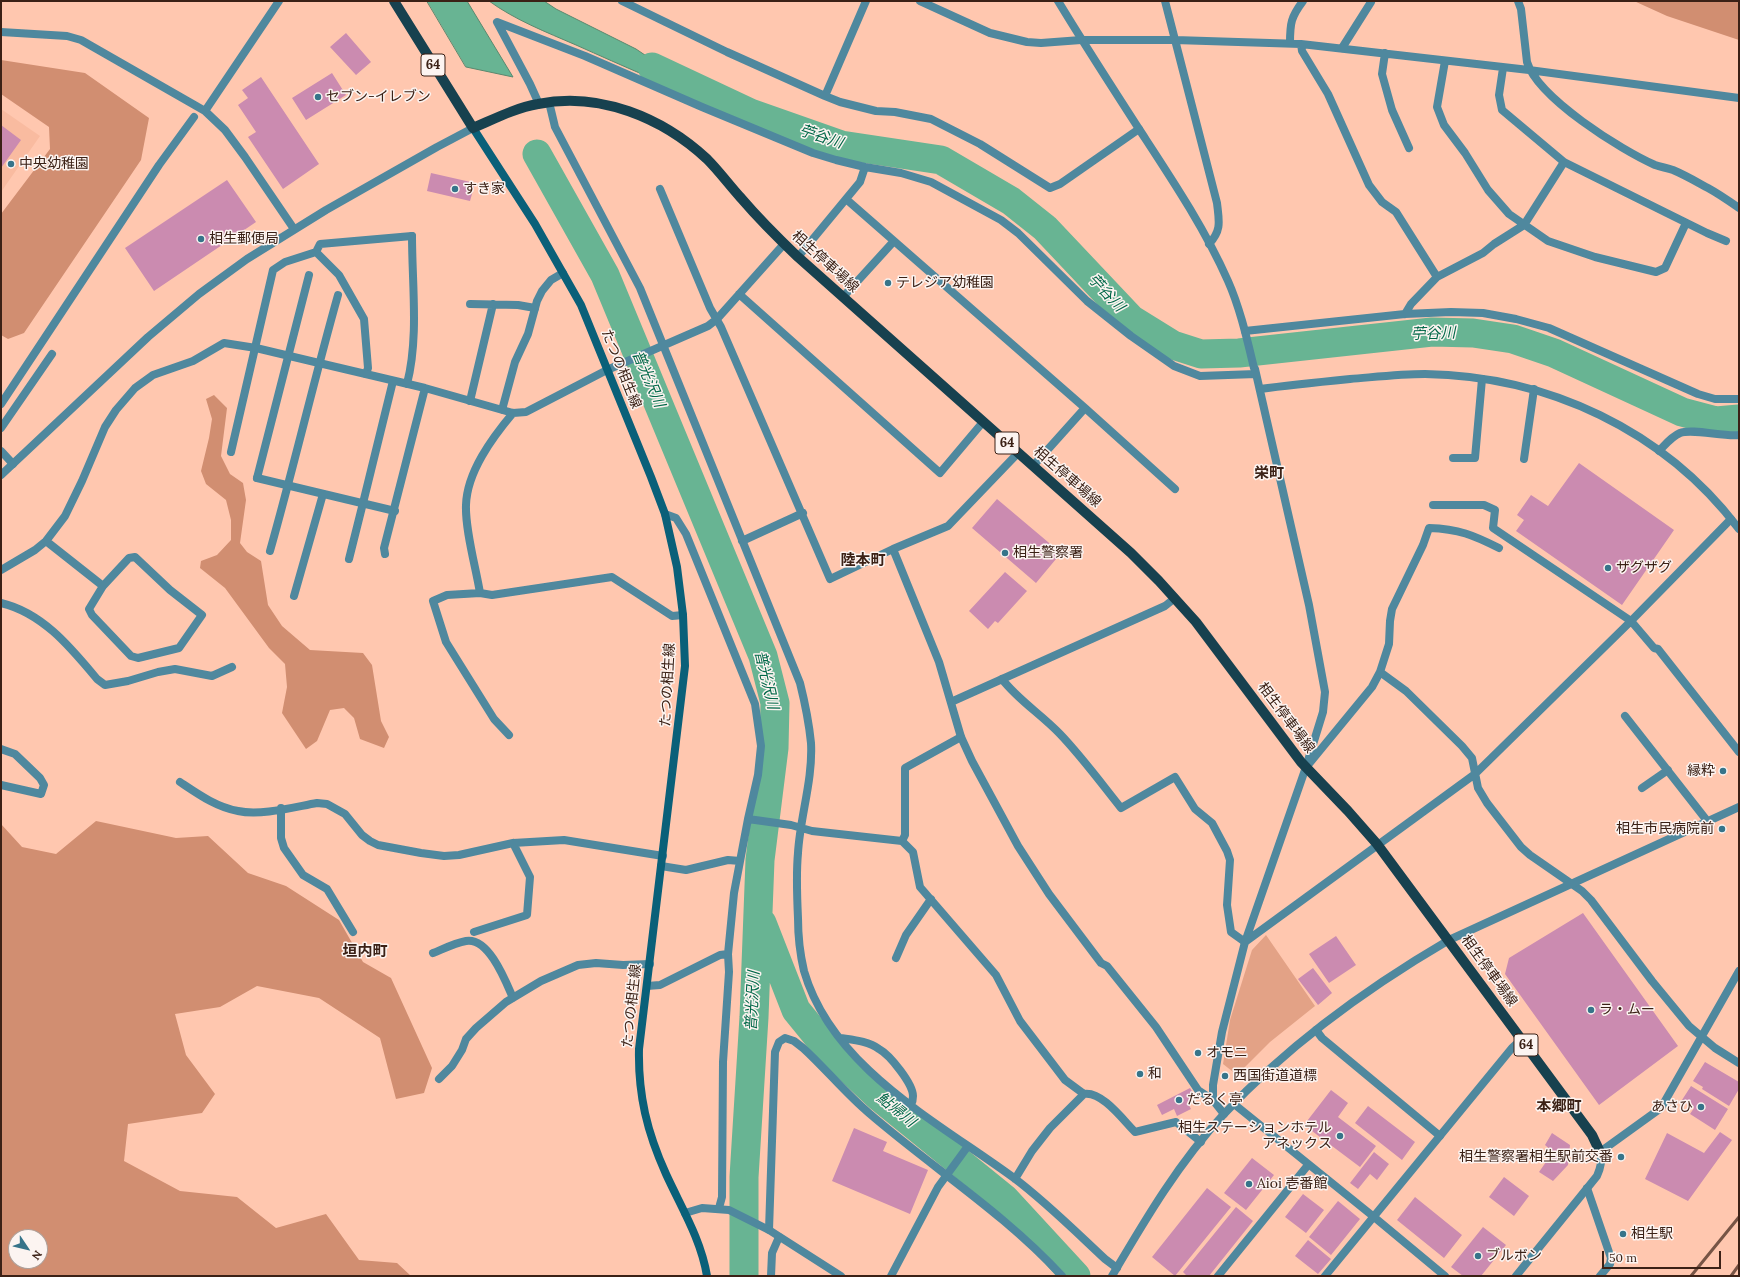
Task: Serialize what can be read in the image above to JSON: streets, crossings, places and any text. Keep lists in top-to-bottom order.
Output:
{
  "streets": {
    "main road": ["64", "相生停車場線", "たつの相生線"]
  },
  "crossings": [
    ["64", "相生停車場線"],
    ["64", "たつの相生線"],
    ["相生停車場線", "たつの相生線"]
  ],
  "districts": [
    "栄町",
    "陸本町",
    "垣内町",
    "本郷町"
  ],
  "water": ["苧谷川", "普光沢川", "鮎帰川"],
  "places": [
    "セブン-イレブン",
    "中央幼稚園",
    "すき家",
    "相生郵便局",
    "テレジア幼稚園",
    "相生警察署",
    "ザグザグ",
    "縁粋",
    "相生市民病院前",
    "ラ・ムー",
    "オモニ",
    "和",
    "西国街道道標",
    "だるく亭",
    "あさひ",
    "相生ステーションホテル アネックス",
    "相生警察署相生駅前交番",
    "Aioi 壱番館",
    "相生駅",
    "ブルボン"
  ],
  "scale_bar": "50 m",
  "north": "bottom right"
}
